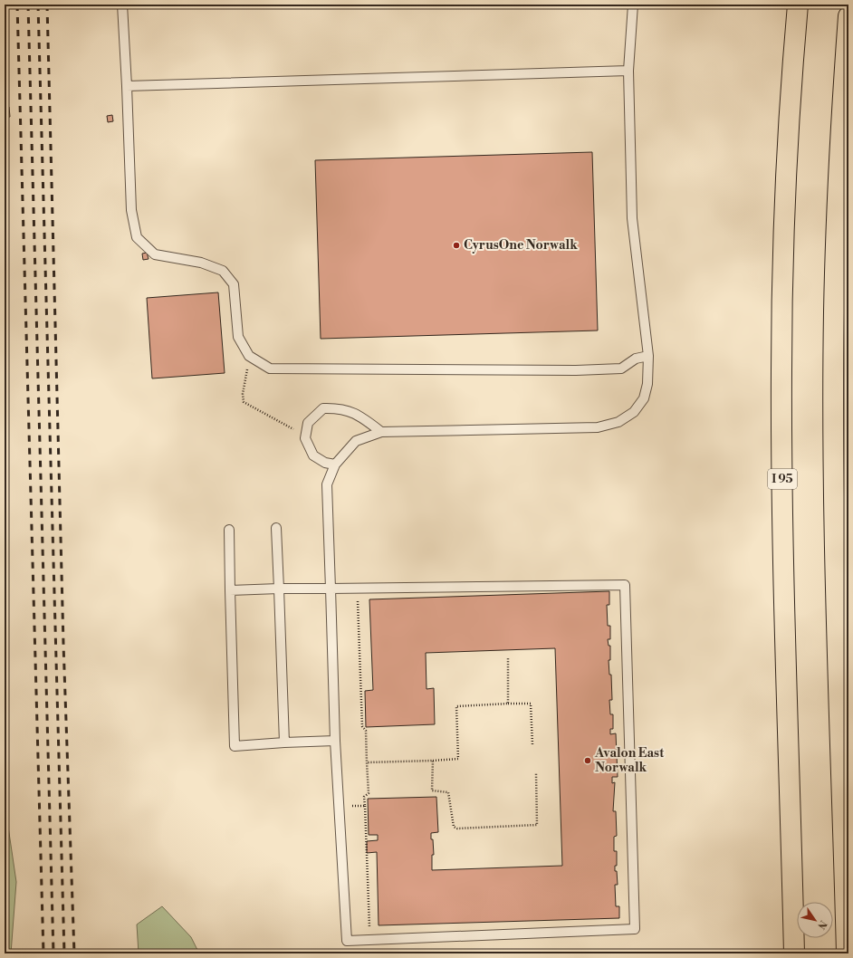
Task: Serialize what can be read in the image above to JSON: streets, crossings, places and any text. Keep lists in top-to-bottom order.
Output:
{
  "streets": {
    "highway": ["I 95"]
  },
  "places": ["CyrusOne Norwalk", "Avalon East Norwalk"],
  "north": "bottom right"
}
